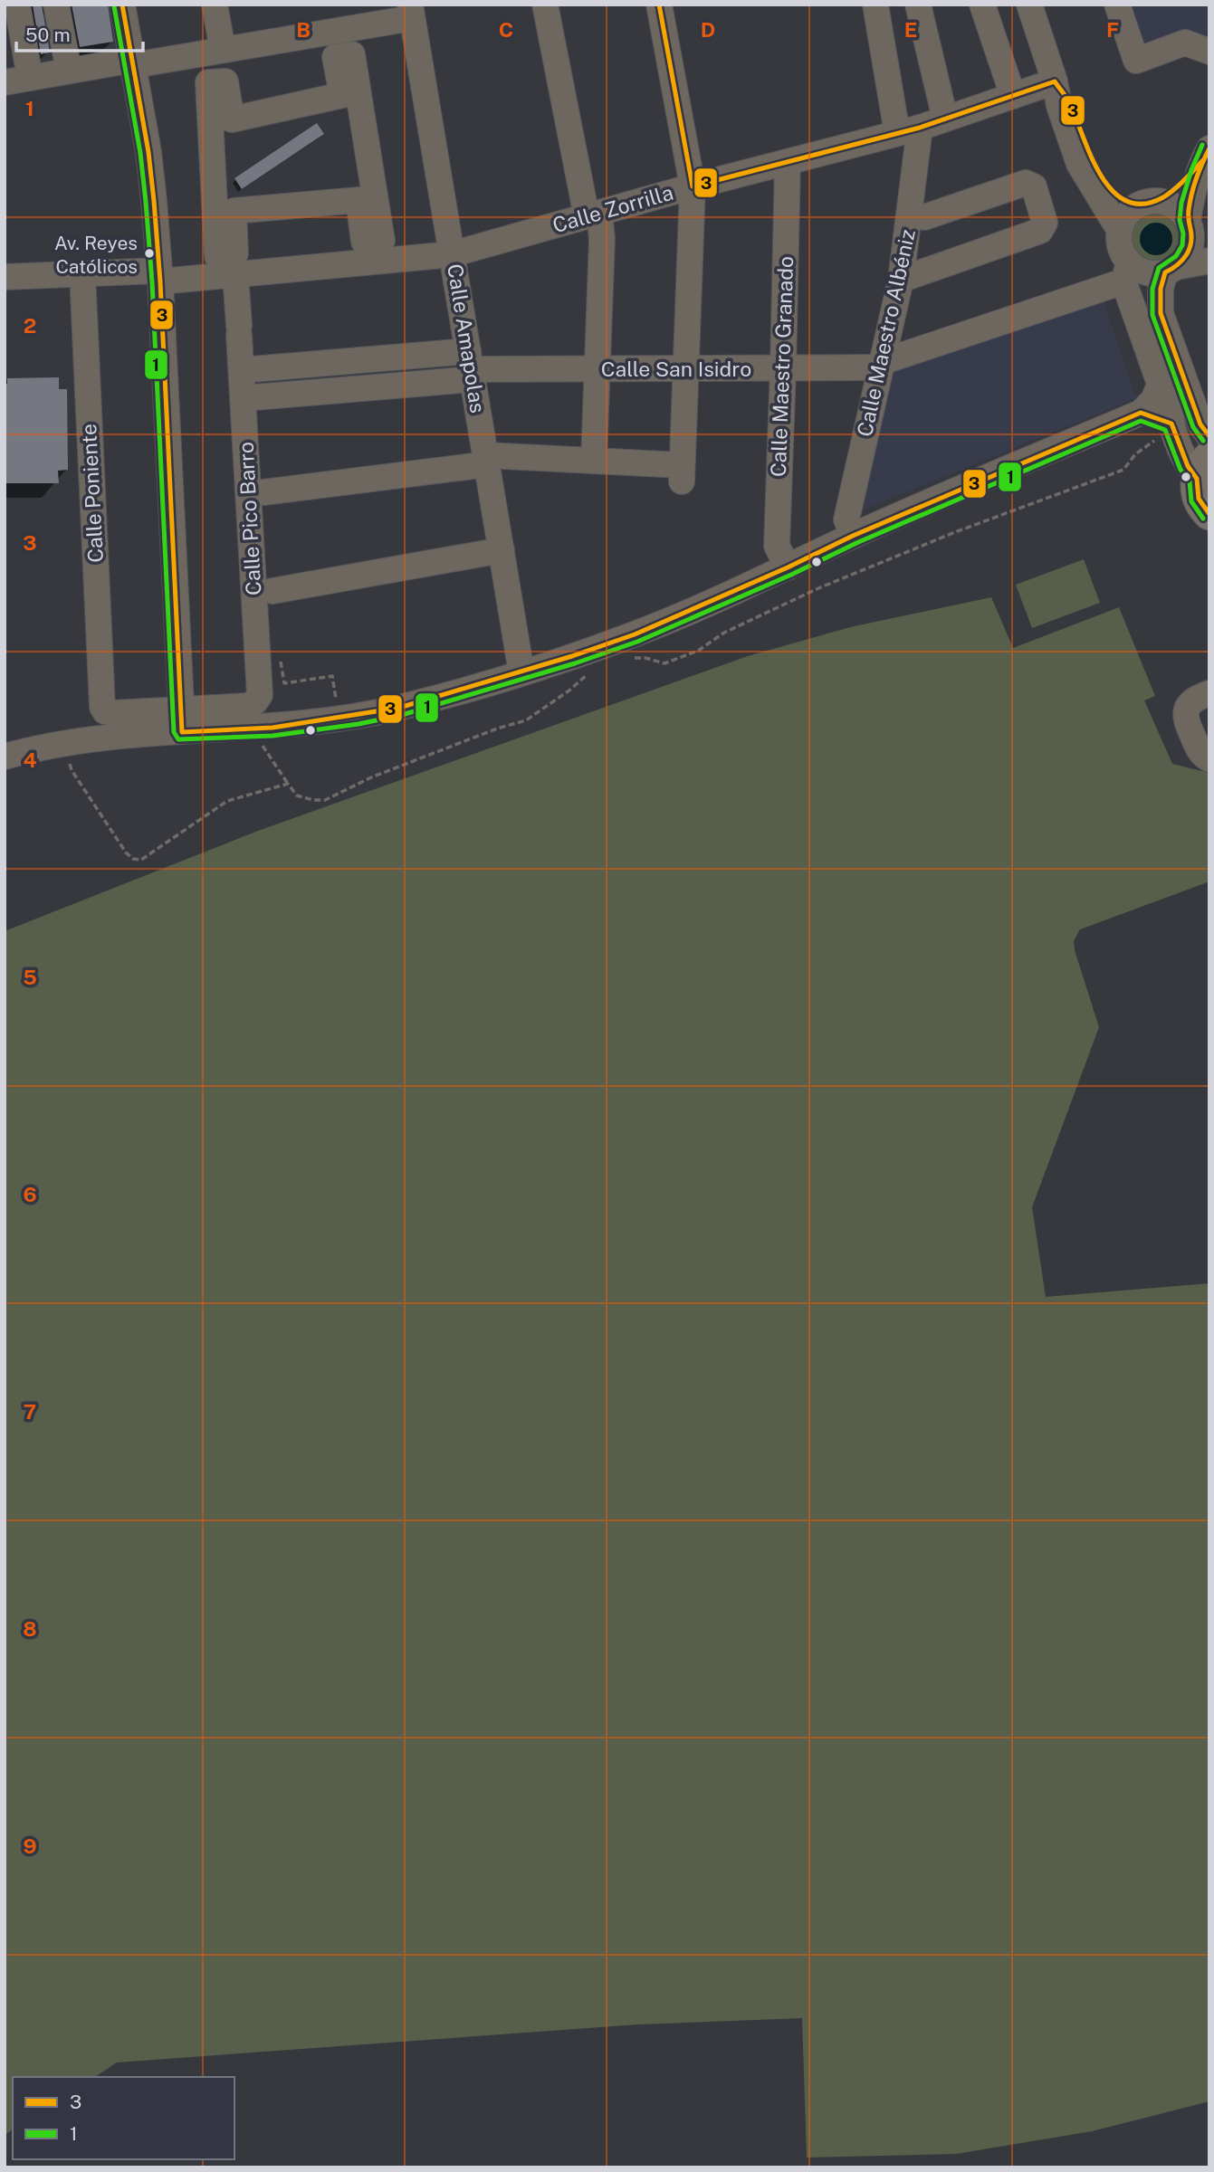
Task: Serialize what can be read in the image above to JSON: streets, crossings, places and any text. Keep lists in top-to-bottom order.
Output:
{
  "streets": {
    "street": [
      "Calle Zorrilla",
      "Calle Maestro Albéniz",
      "Calle Amapolas",
      "Calle Maestro Granado",
      "Calle San Isidro",
      "Calle Poniente",
      "Calle Pico Barro"
    ]
  },
  "crossings": [
    ["Calle Zorrilla", "Calle Maestro Albéniz"],
    ["Calle Zorrilla", "Calle Amapolas"],
    ["Calle Zorrilla", "Calle Maestro Granado"],
    ["Calle Zorrilla", "Calle Poniente"],
    ["Calle Zorrilla", "Calle Pico Barro"],
    ["Calle Maestro Albéniz", "Calle San Isidro"],
    ["Calle Amapolas", "Calle San Isidro"],
    ["Calle Maestro Granado", "Calle San Isidro"],
    ["Calle Poniente", "Calle Pico Barro"]
  ],
  "places": ["Av. Reyes Católicos"],
  "lines": ["transit line 3", "transit line 1"],
  "legend": ["3", "1"],
  "scale_bar": "50 m",
  "grid": {
    "columns": [
      "B",
      "C",
      "D",
      "E",
      "F"
    ],
    "rows": [
      "1",
      "2",
      "3",
      "4",
      "5",
      "6",
      "7",
      "8",
      "9"
    ]
  }
}
